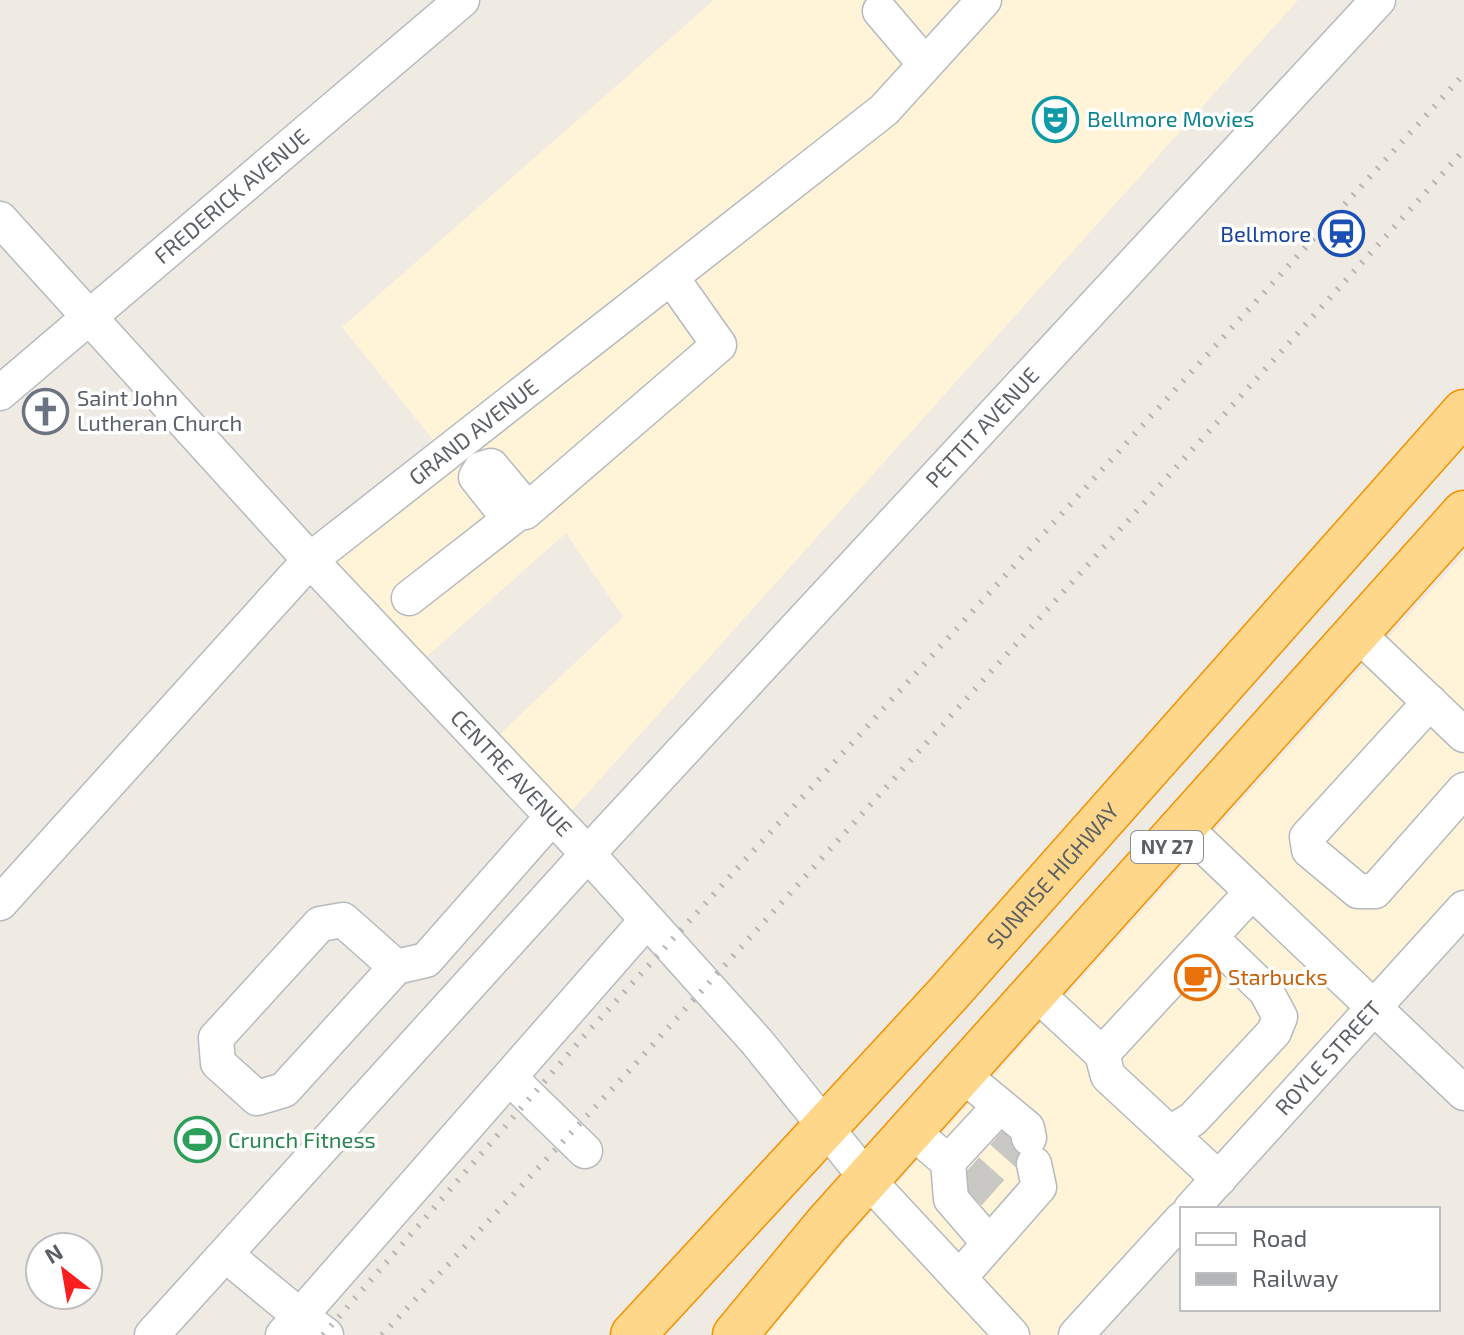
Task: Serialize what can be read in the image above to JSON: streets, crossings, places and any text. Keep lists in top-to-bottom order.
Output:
{
  "streets": {
    "highway": ["NY 27", "SUNRISE HIGHWAY"],
    "street": [
      "FREDERICK AVENUE",
      "PETTIT AVENUE",
      "GRAND AVENUE",
      "CENTRE AVENUE",
      "ROYLE STREET"
    ]
  },
  "crossings": [
    ["FREDERICK AVENUE", "CENTRE AVENUE"],
    ["PETTIT AVENUE", "CENTRE AVENUE"],
    ["GRAND AVENUE", "CENTRE AVENUE"],
    ["CENTRE AVENUE", "NY 27"],
    ["CENTRE AVENUE", "SUNRISE HIGHWAY"]
  ],
  "places": {
    "theatre": ["Bellmore Movies"],
    "station": ["Bellmore"],
    "church": ["Saint John Lutheran Church"],
    "cafe": ["Starbucks"],
    "sports": ["Crunch Fitness"]
  },
  "legend": ["Road", "Railway"],
  "north": "top left"
}
